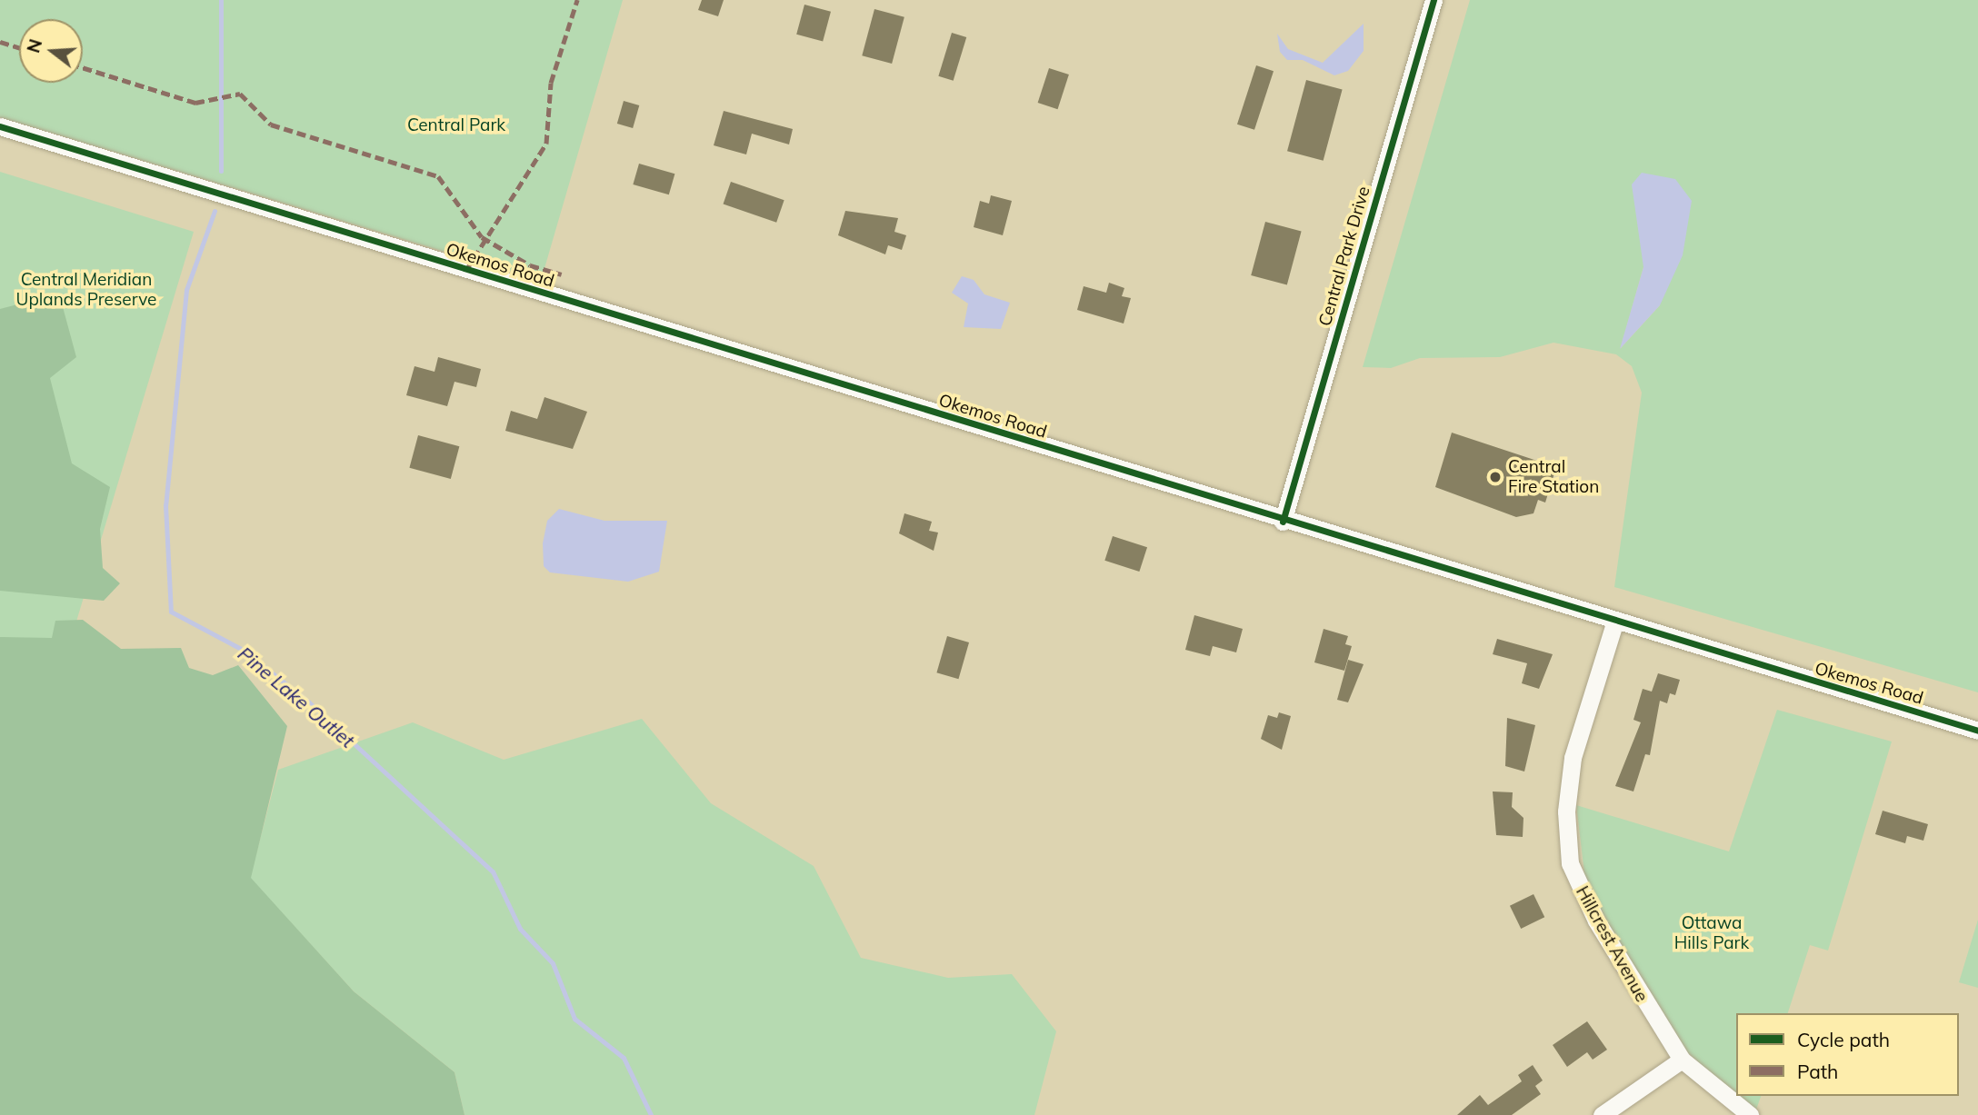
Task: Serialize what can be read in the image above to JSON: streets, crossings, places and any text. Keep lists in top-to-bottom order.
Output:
{
  "streets": {
    "street": ["Central Park Drive", "Okemos Road", "Hillcrest Avenue"]
  },
  "crossings": [
    ["Central Park Drive", "Okemos Road"],
    ["Okemos Road", "Hillcrest Avenue"]
  ],
  "water": ["Pine Lake Outlet"],
  "parks": ["Central Park", "Central Meridian Uplands Preserve", "Ottawa Hills Park"],
  "places": ["Central Fire Station"],
  "legend": ["Cycle path", "Path"],
  "north": "left"
}
